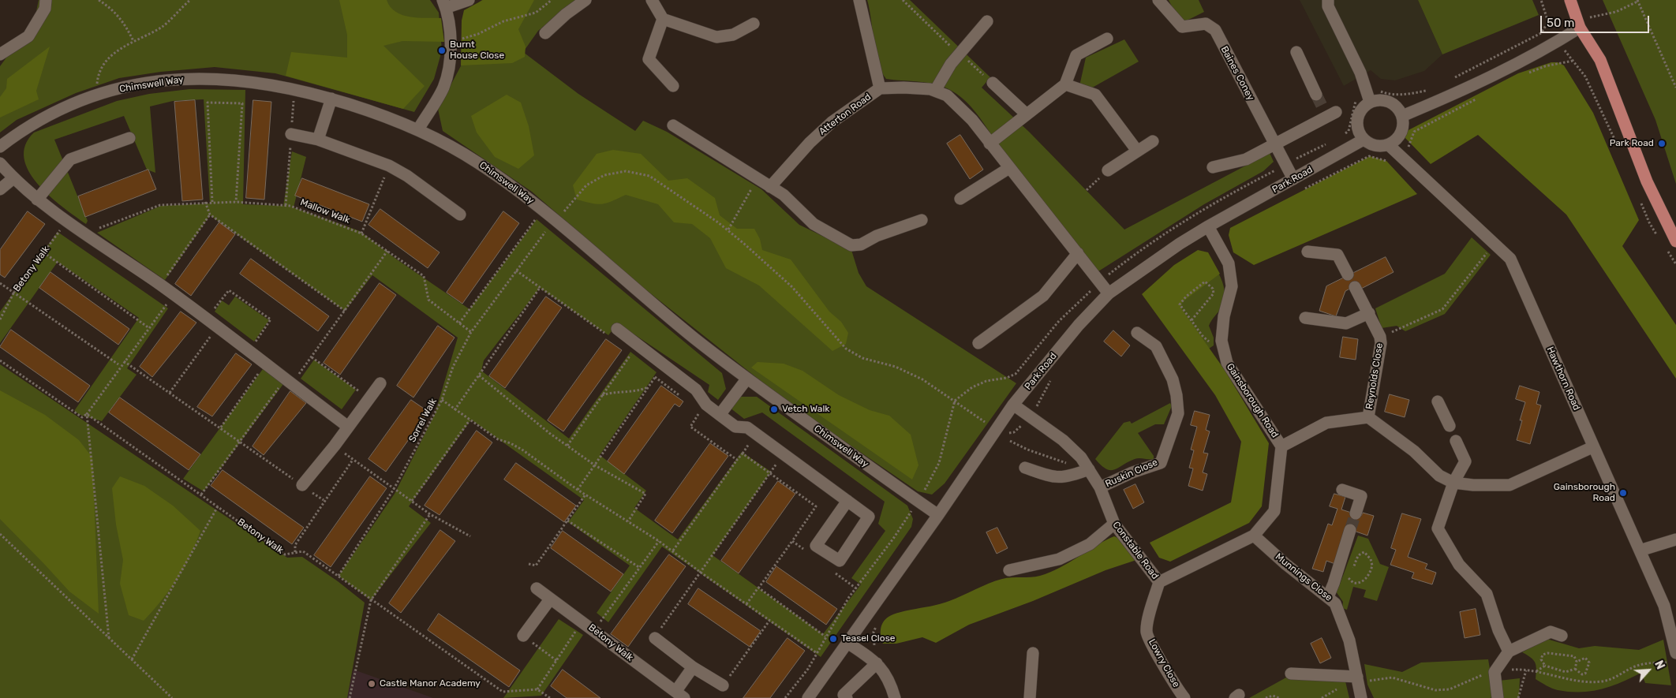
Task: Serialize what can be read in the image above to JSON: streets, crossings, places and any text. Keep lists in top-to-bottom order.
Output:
{
  "streets": {
    "street": [
      "Baines Coney",
      "Chimswell Way",
      "Atterton Road",
      "Park Road",
      "Betony Walk",
      "Reynolds Close",
      "Hawthorn Road",
      "Gainsborough Road",
      "Ruskin Close",
      "Constable Road",
      "Munnings Close",
      "Lowry Close"
    ],
    "path": ["Mallow Walk", "Sorrel Walk"]
  },
  "crossings": [
    ["Baines Coney", "Park Road"],
    ["Chimswell Way", "Park Road"],
    ["Atterton Road", "Park Road"],
    ["Park Road", "Hawthorn Road"],
    ["Park Road", "Gainsborough Road"],
    ["Park Road", "Constable Road"],
    ["Mallow Walk", "Sorrel Walk"],
    ["Betony Walk", "Sorrel Walk"],
    ["Reynolds Close", "Gainsborough Road"],
    ["Gainsborough Road", "Constable Road"],
    ["Ruskin Close", "Constable Road"],
    ["Constable Road", "Munnings Close"],
    ["Constable Road", "Lowry Close"]
  ],
  "places": [
    "Burnt House Close",
    "Park Road",
    "Vetch Walk",
    "Gainsborough Road",
    "Teasel Close",
    "Castle Manor Academy"
  ],
  "scale_bar": "50 m",
  "north": "top right"
}
